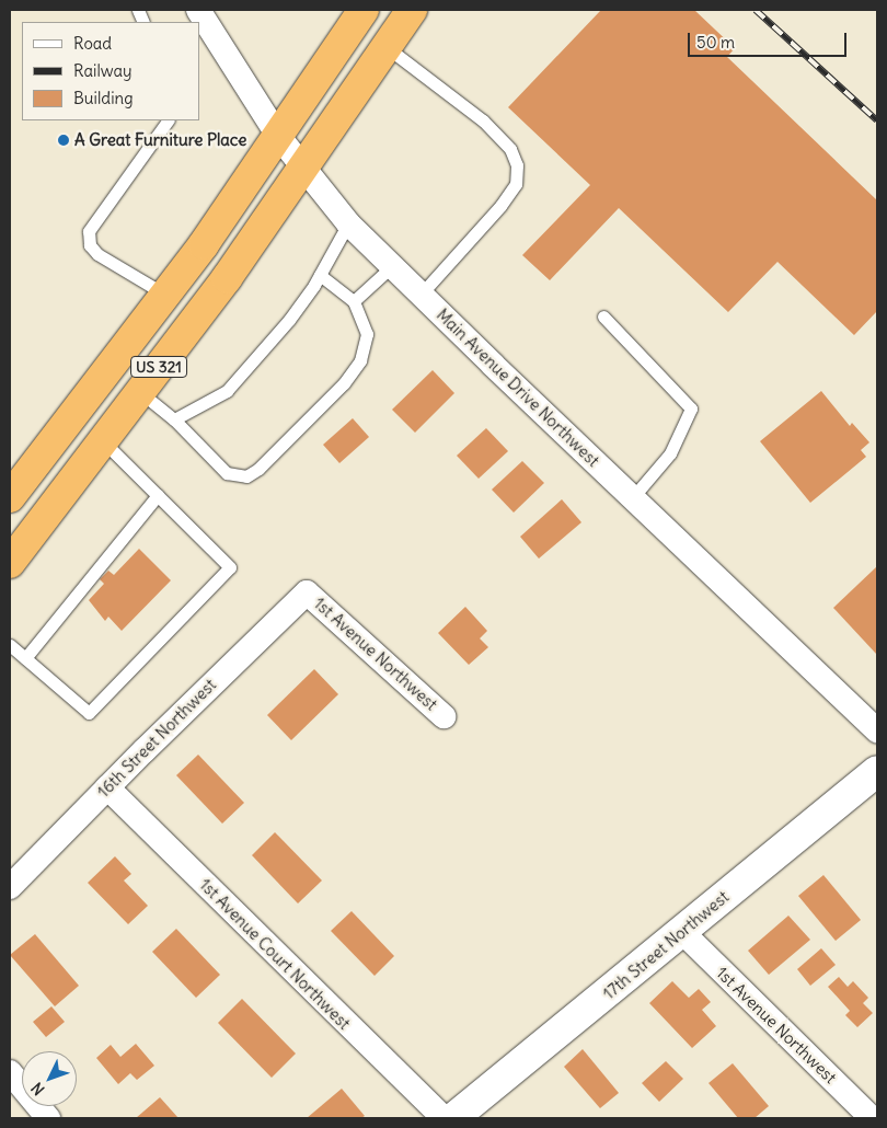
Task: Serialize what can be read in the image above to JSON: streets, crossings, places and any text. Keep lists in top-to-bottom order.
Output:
{
  "streets": {
    "highway": ["US 321"],
    "street": [
      "Main Avenue Drive Northwest",
      "1st Avenue Northwest",
      "16th Street Northwest",
      "17th Street Northwest",
      "1st Avenue Court Northwest"
    ]
  },
  "crossings": [
    ["US 321", "Main Avenue Drive Northwest"],
    ["1st Avenue Northwest", "16th Street Northwest"],
    ["1st Avenue Northwest", "17th Street Northwest"],
    ["16th Street Northwest", "1st Avenue Court Northwest"]
  ],
  "places": ["A Great Furniture Place"],
  "legend": ["Road", "Railway", "Building"],
  "scale_bar": "50 m",
  "north": "bottom left"
}
